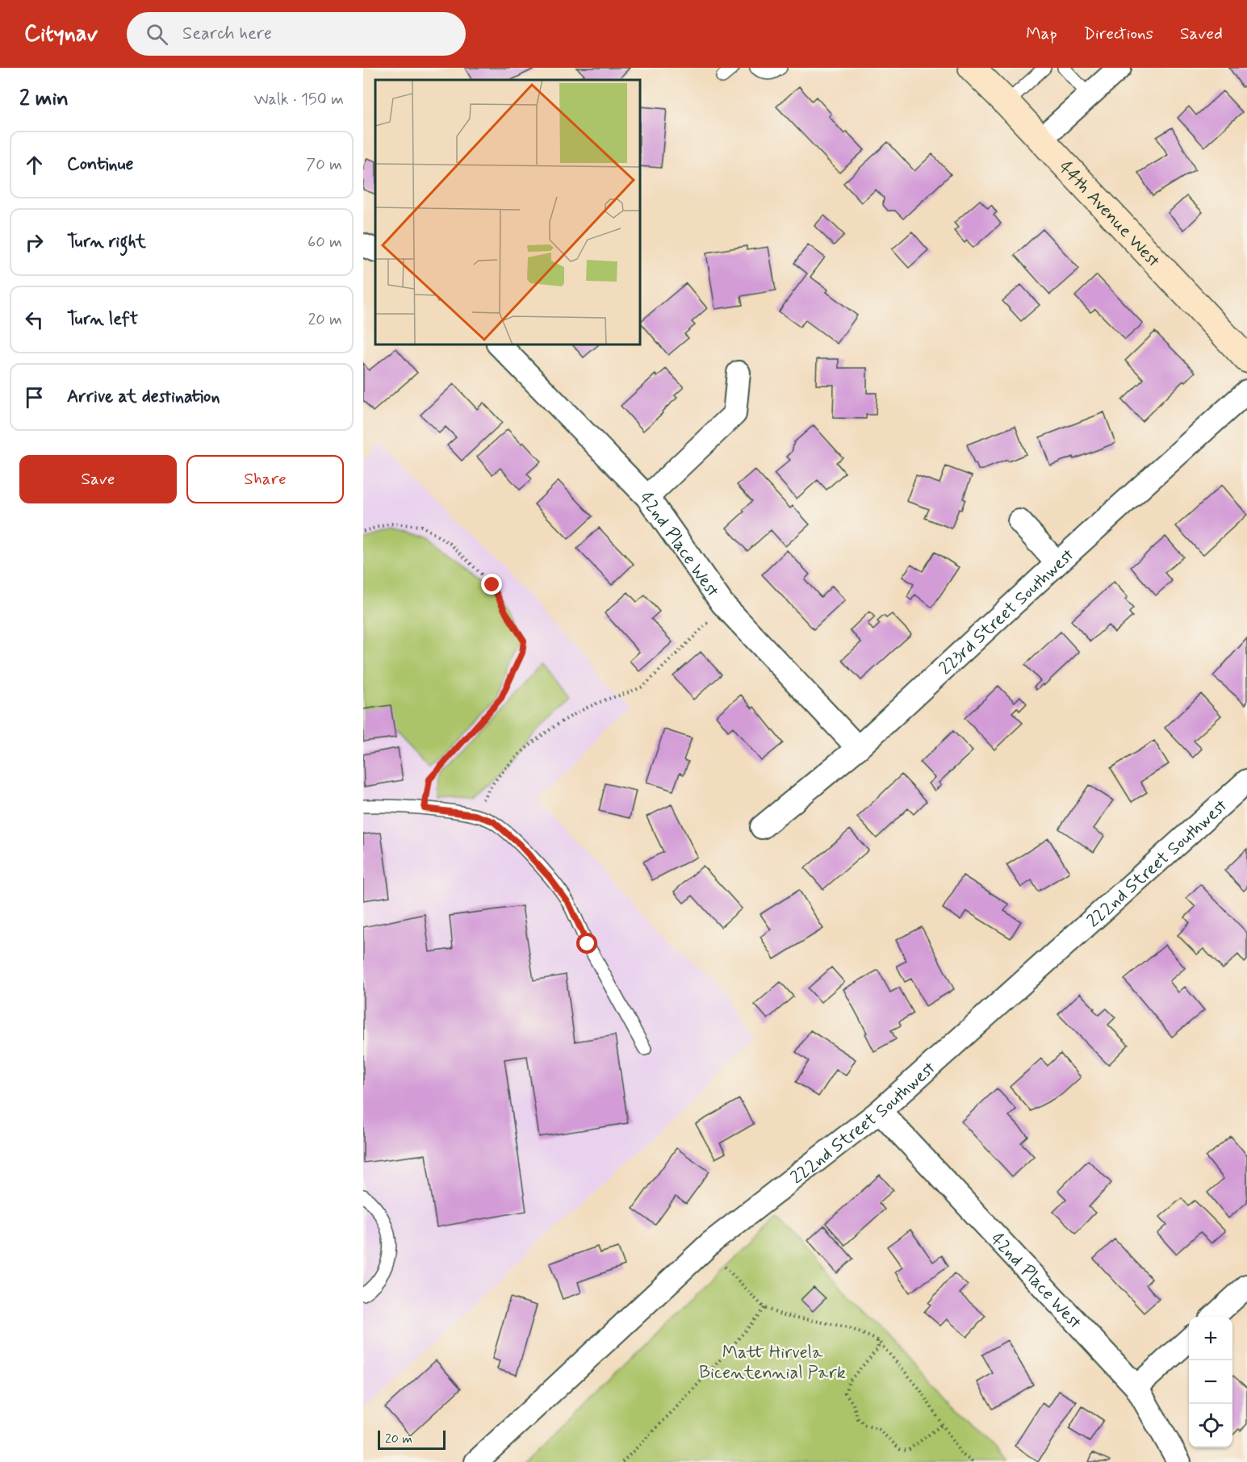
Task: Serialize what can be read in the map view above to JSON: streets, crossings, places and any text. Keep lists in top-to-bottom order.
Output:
{
  "streets": {
    "main road": ["44th Avenue West"],
    "street": ["42nd Place West", "223rd Street Southwest", "222nd Street Southwest"]
  },
  "crossings": [
    ["42nd Place West", "223rd Street Southwest"],
    ["42nd Place West", "222nd Street Southwest"]
  ],
  "parks": ["Matt Hirvela Bicentennial Park"],
  "scale_bar": "20 m",
  "page": {
    "header": "Citynav",
    "search": "Search here",
    "nav": ["Map", "Directions", "Saved"],
    "heading": ["2 min", "Walk · 150 m"],
    "list": [
      ["Continue", "70 m"],
      ["Turn right", "60 m"],
      ["Turn left", "20 m"],
      "Arrive at destination"
    ],
    "buttons": ["Save", "Share"],
    "map_buttons": ["+", "−"],
    "scale": "20 m"
  }
}
